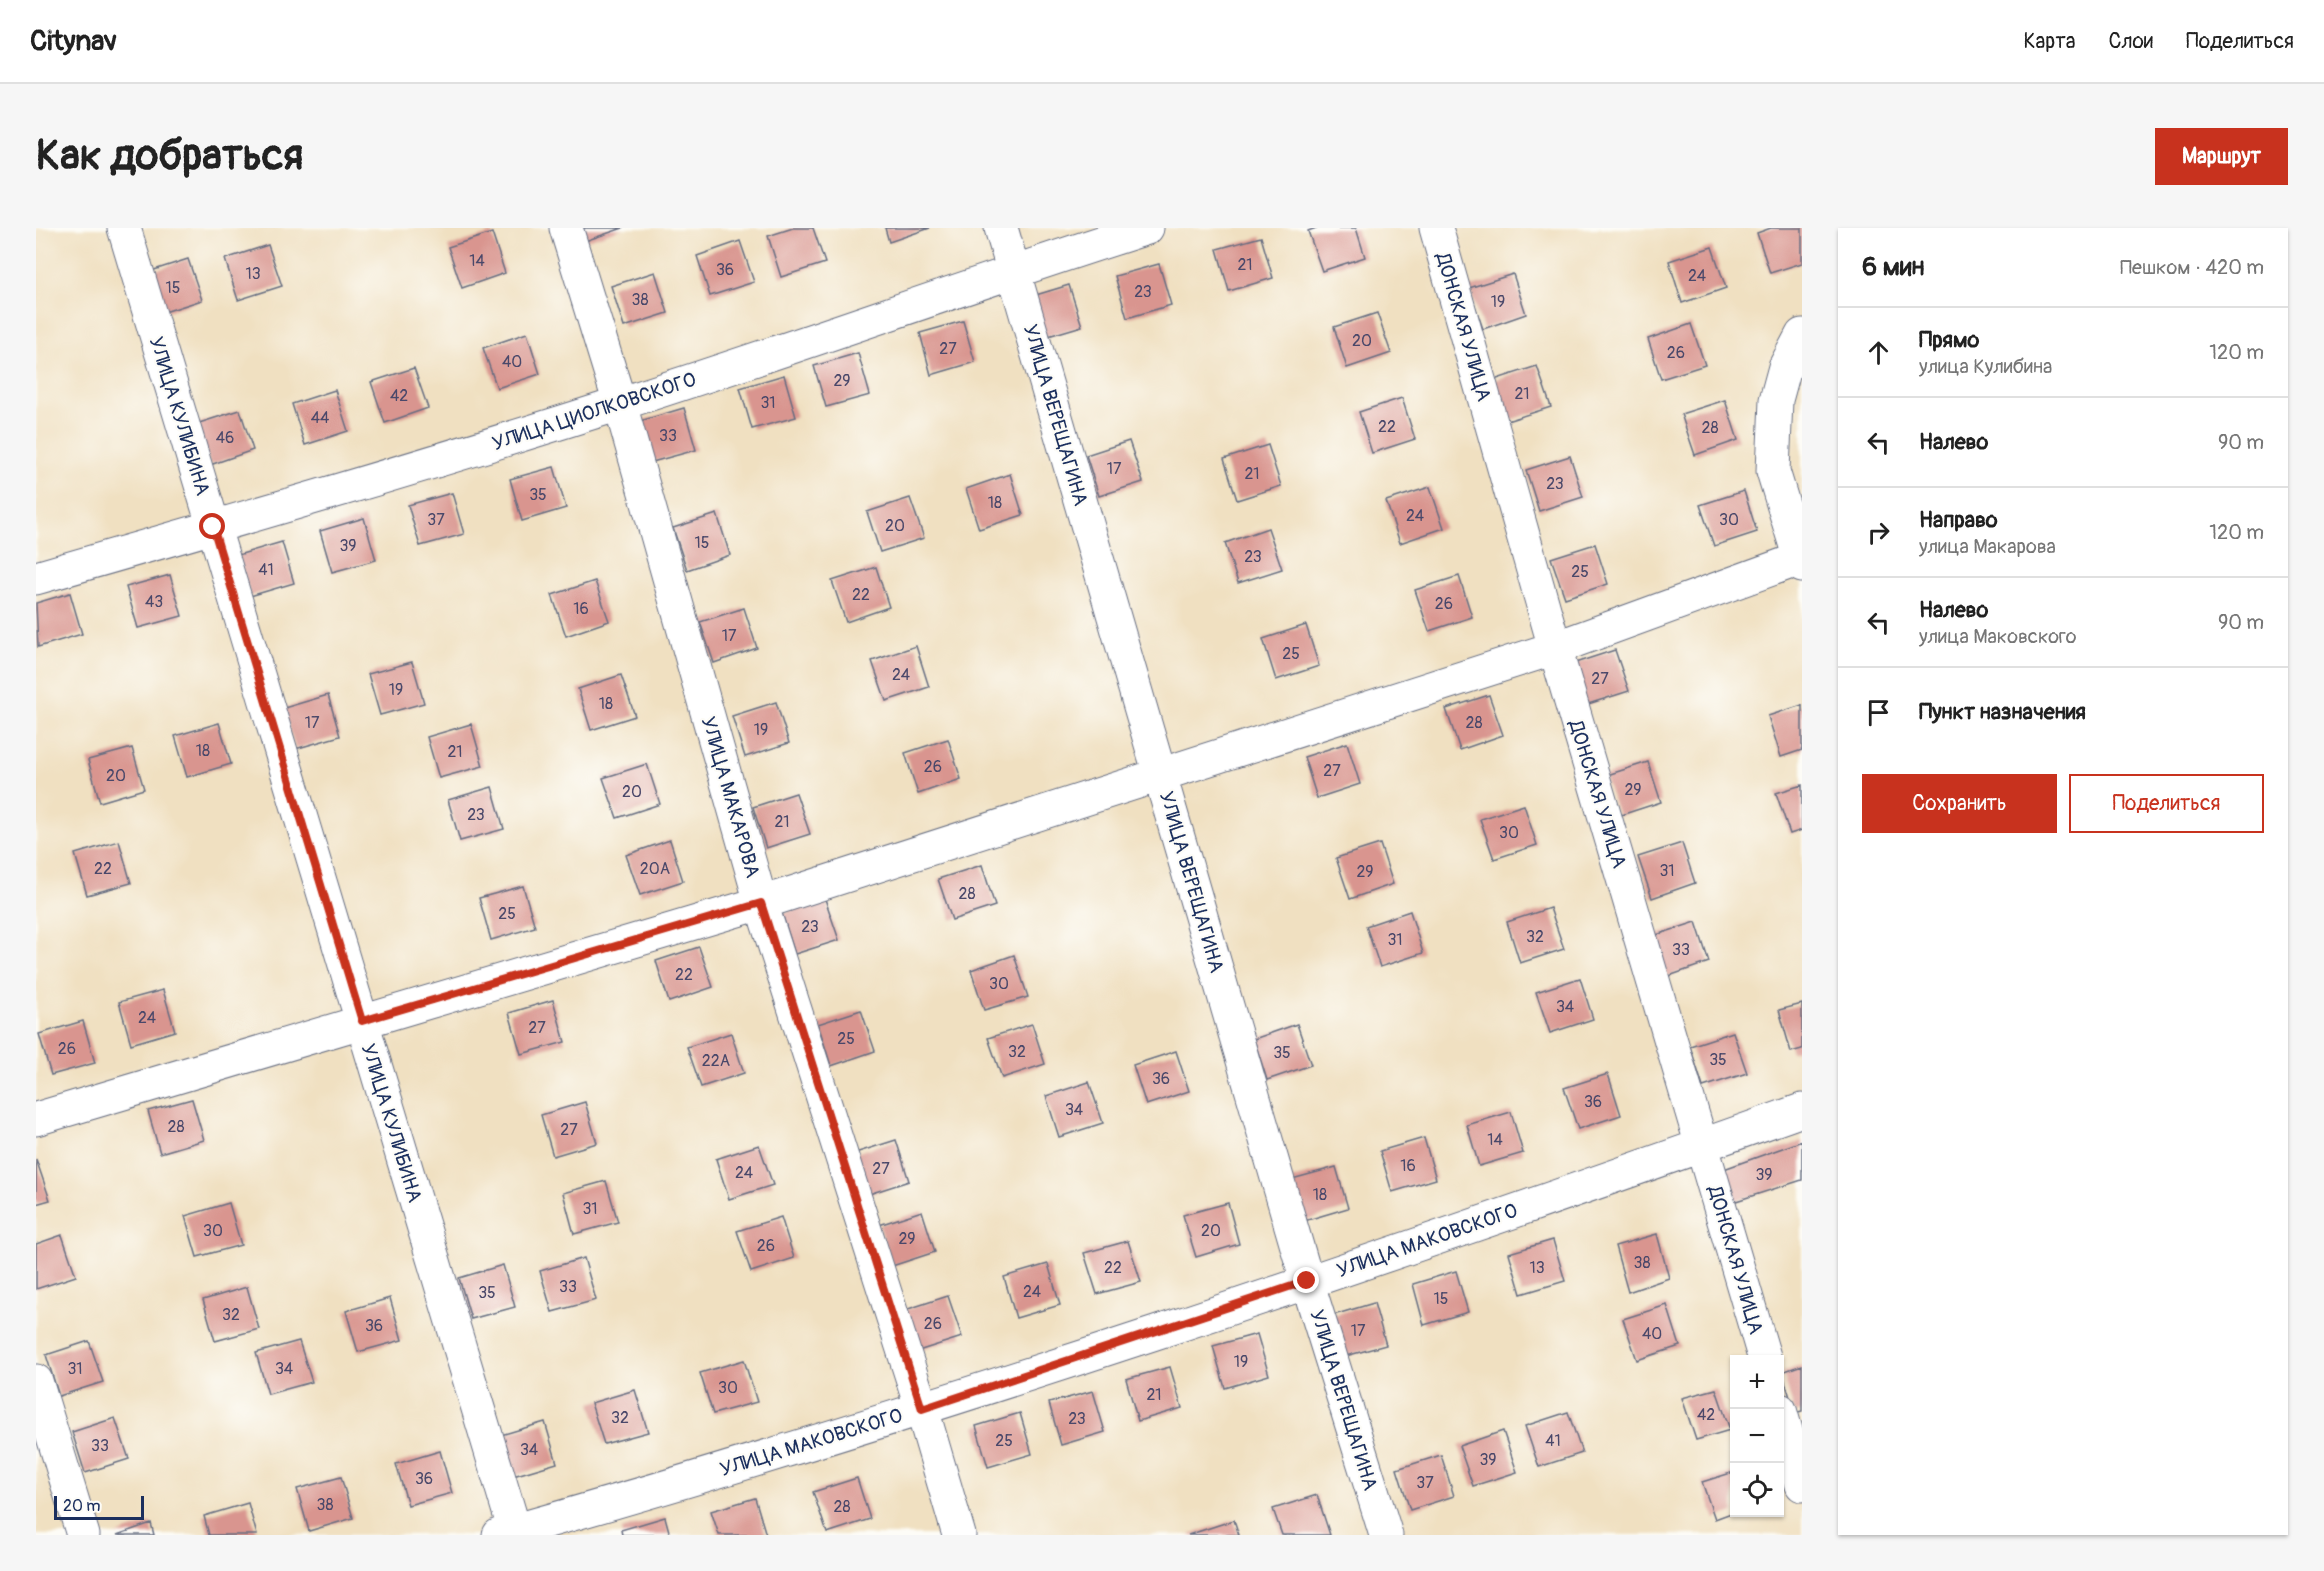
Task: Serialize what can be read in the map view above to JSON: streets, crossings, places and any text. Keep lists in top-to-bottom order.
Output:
{
  "streets": {
    "street": [
      "ДОНСКАЯ УЛИЦА",
      "УЛИЦА ЦИОЛКОВСКОГО",
      "УЛИЦА ВЕРЕЩАГИНА",
      "УЛИЦА КУЛИБИНА",
      "УЛИЦА МАКАРОВА",
      "УЛИЦА МАКОВСКОГО"
    ]
  },
  "crossings": [
    ["ДОНСКАЯ УЛИЦА", "УЛИЦА МАКОВСКОГО"],
    ["УЛИЦА ЦИОЛКОВСКОГО", "УЛИЦА ВЕРЕЩАГИНА"],
    ["УЛИЦА ЦИОЛКОВСКОГО", "УЛИЦА КУЛИБИНА"],
    ["УЛИЦА ЦИОЛКОВСКОГО", "УЛИЦА МАКАРОВА"],
    ["УЛИЦА ВЕРЕЩАГИНА", "УЛИЦА МАКОВСКОГО"],
    ["УЛИЦА КУЛИБИНА", "УЛИЦА МАКОВСКОГО"],
    ["УЛИЦА МАКАРОВА", "УЛИЦА МАКОВСКОГО"]
  ],
  "house_numbers": [
    "14",
    "21",
    "36",
    "13",
    "24",
    "15",
    "23",
    "38",
    "19",
    "20",
    "27",
    "26",
    "40",
    "29",
    "21",
    "42",
    "31",
    "44",
    "22",
    "28",
    "33",
    "46",
    "17",
    "21",
    "23",
    "35",
    "18",
    "24",
    "37",
    "30",
    "20",
    "15",
    "39",
    "23",
    "41",
    "25",
    "22",
    "43",
    "26",
    "16",
    "17",
    "25",
    "24",
    "27",
    "19",
    "18",
    "17",
    "28",
    "19",
    "18",
    "21",
    "26",
    "27",
    "20",
    "29",
    "20",
    "23",
    "21",
    "30",
    "22",
    "20А",
    "31",
    "29",
    "28",
    "25",
    "23",
    "32",
    "31",
    "33",
    "22",
    "30",
    "34",
    "24",
    "27",
    "25",
    "26",
    "32",
    "35",
    "35",
    "22А",
    "36",
    "36",
    "34",
    "28",
    "27",
    "14",
    "16",
    "27",
    "24",
    "39",
    "18",
    "31",
    "30",
    "20",
    "29",
    "26",
    "38",
    "22",
    "13",
    "33",
    "24",
    "35",
    "15",
    "32",
    "26",
    "36",
    "17",
    "40",
    "19",
    "31",
    "34",
    "30",
    "21",
    "42",
    "32",
    "23",
    "25",
    "41",
    "33",
    "34",
    "39",
    "36",
    "37",
    "38",
    "28"
  ],
  "scale_bar": "20 m",
  "page": {
    "header": "Citynav",
    "nav": ["Карта", "Слои", "Поделиться"],
    "buttons": [
      "Маршрут",
      ["Сохранить", "Поделиться"]
    ],
    "title": "Как добраться",
    "heading": ["6 мин", "Пешком · 420 m"],
    "list": [
      ["Прямо", "улица Кулибина", "120 m"],
      ["Налево", "90 m"],
      ["Направо", "улица Макарова", "120 m"],
      ["Налево", "улица Маковского", "90 m"],
      "Пункт назначения"
    ],
    "map_buttons": ["+", "−"],
    "scale": "20 m"
  }
}
